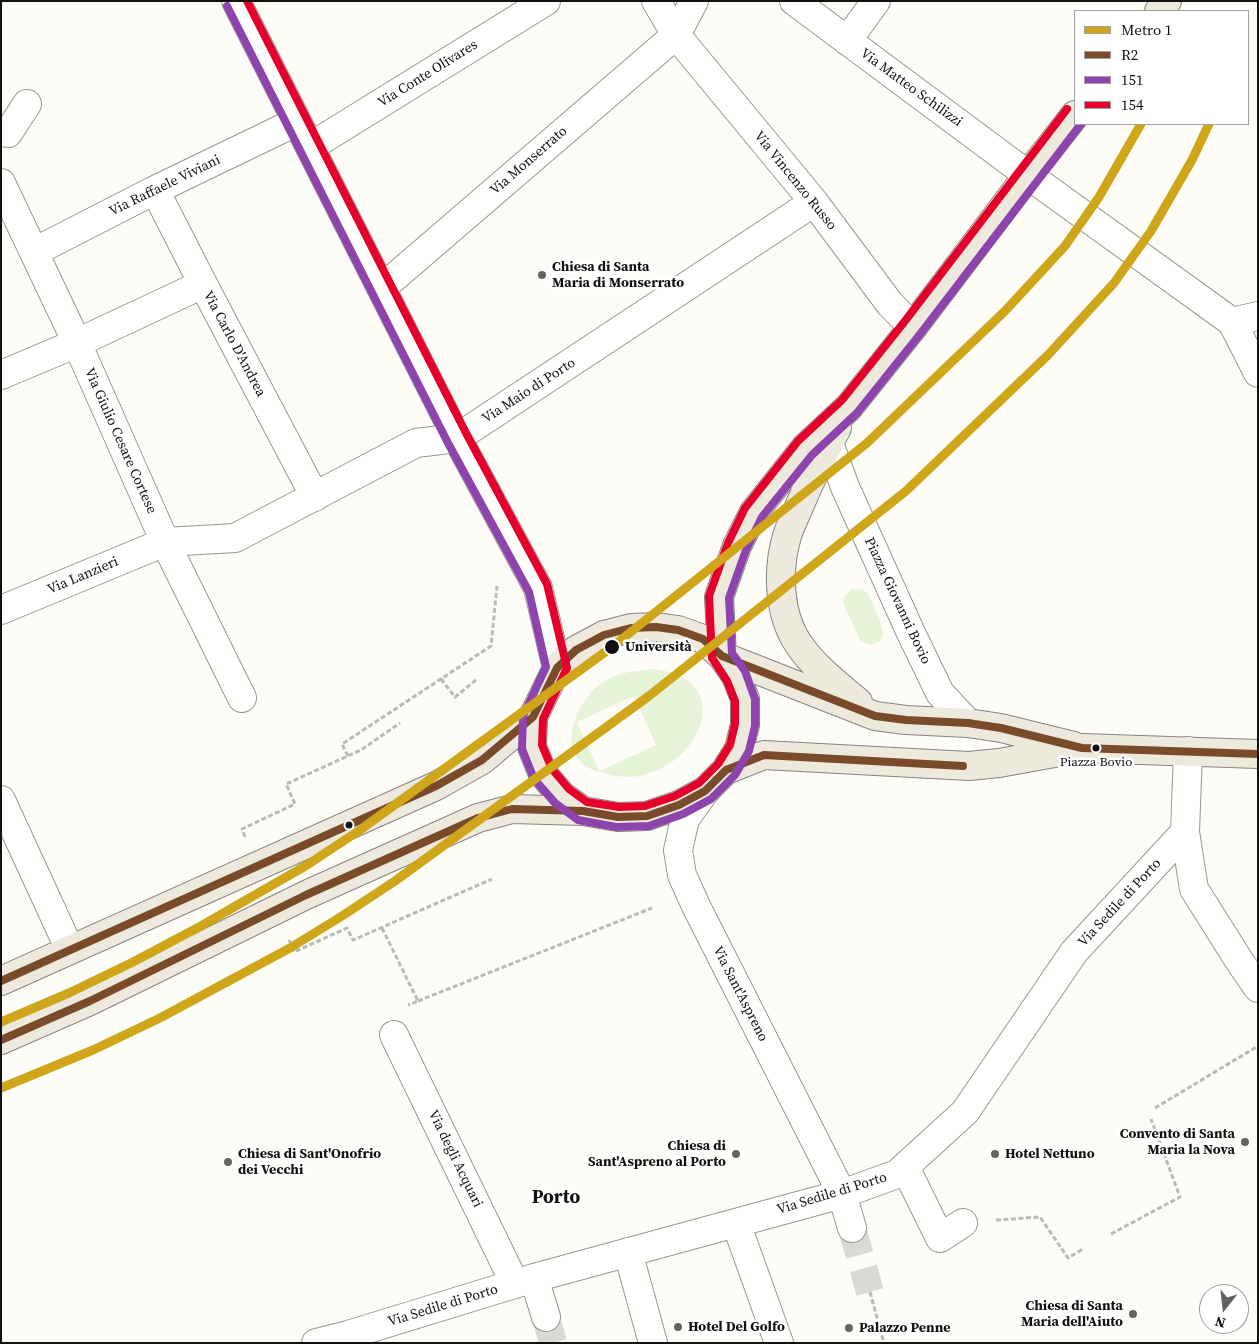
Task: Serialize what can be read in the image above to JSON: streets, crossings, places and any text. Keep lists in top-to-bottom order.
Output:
{
  "streets": {
    "street": [
      "Via Conte Olivares",
      "Via Matteo Schilizzi",
      "Via Monserrato",
      "Via Vincenzo Russo",
      "Via Raffaele Viviani",
      "Via Carlo D'Andrea",
      "Via Maio di Porto",
      "Via Giulio Cesare Cortese",
      "Via Lanzieri",
      "Piazza Giovanni Bovio",
      "Via Sedile di Porto",
      "Via Sant'Aspreno",
      "Via degli Acquari"
    ]
  },
  "crossings": [
    ["Via Monserrato", "Via Vincenzo Russo"],
    ["Via Vincenzo Russo", "Via Maio di Porto"],
    ["Via Raffaele Viviani", "Via Carlo D'Andrea"],
    ["Via Raffaele Viviani", "Via Giulio Cesare Cortese"],
    ["Via Carlo D'Andrea", "Via Maio di Porto"],
    ["Via Maio di Porto", "Via Giulio Cesare Cortese"],
    ["Via Maio di Porto", "Via Lanzieri"],
    ["Via Giulio Cesare Cortese", "Via Lanzieri"],
    ["Via Sedile di Porto", "Via Sant'Aspreno"],
    ["Via Sedile di Porto", "Via degli Acquari"]
  ],
  "districts": ["Porto"],
  "places": [
    "Chiesa di Santa Maria di Monserrato",
    "Università",
    "Piazza Bovio",
    "Convento di Santa Maria la Nova",
    "Chiesa di Sant'Aspreno al Porto",
    "Hotel Nettuno",
    "Chiesa di Sant'Onofrio dei Vecchi",
    "Chiesa di Santa Maria dell'Aiuto",
    "Hotel Del Golfo",
    "Palazzo Penne"
  ],
  "lines": [
    "transit line 154",
    "transit line 151",
    "metro line 1",
    "transit line R2"
  ],
  "legend": [
    "Metro 1",
    "R2",
    "151",
    "154"
  ],
  "north": "bottom"
}
